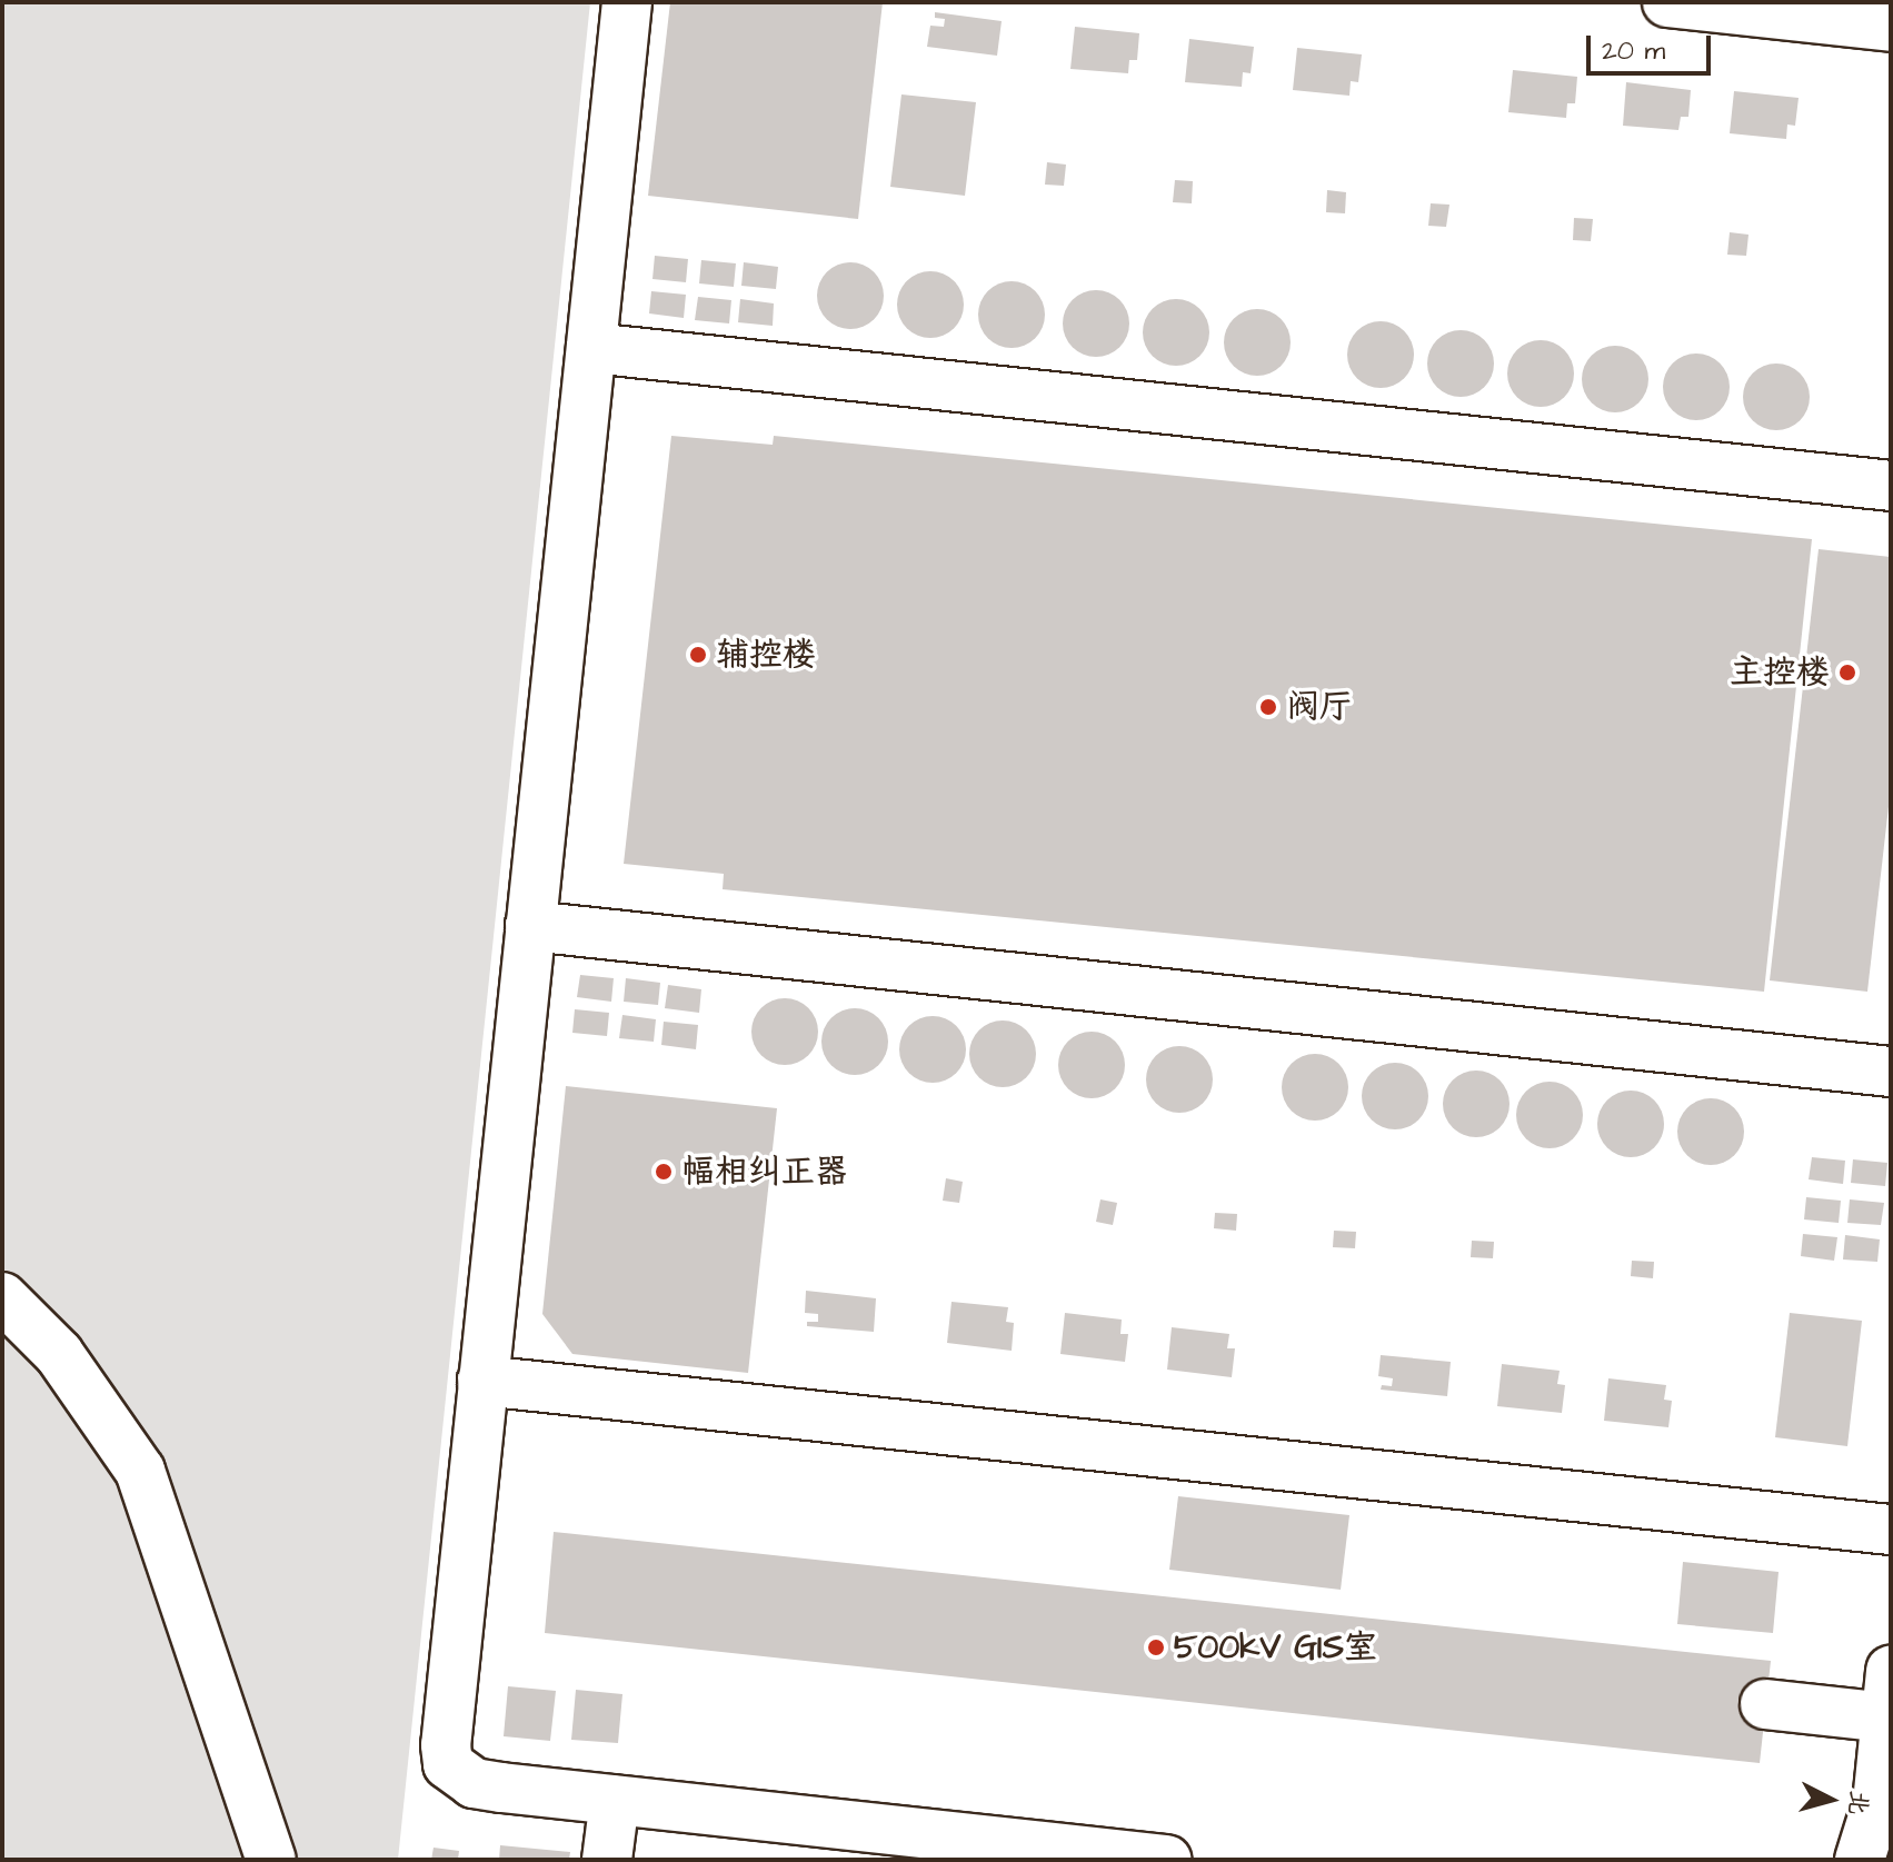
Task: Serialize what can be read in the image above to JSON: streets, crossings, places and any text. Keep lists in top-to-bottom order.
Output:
{
  "places": [
    "辅控楼",
    "主控楼",
    "阀厅",
    "幅相纠正器",
    "500kV GIS室"
  ],
  "scale_bar": "20 m",
  "north": "right"
}
